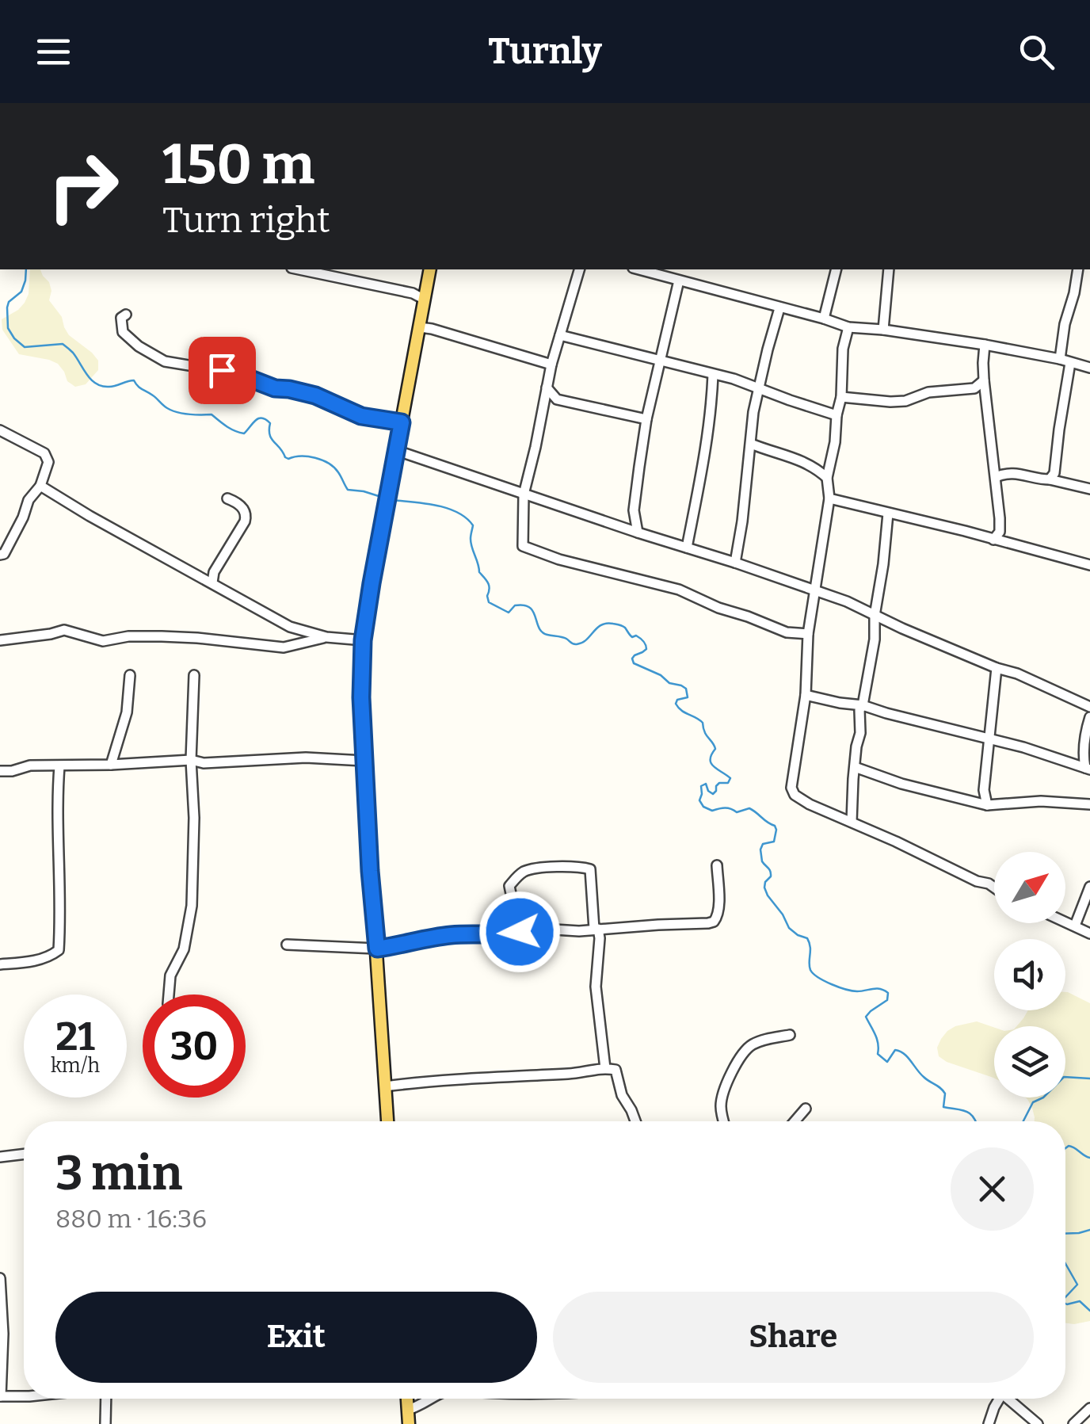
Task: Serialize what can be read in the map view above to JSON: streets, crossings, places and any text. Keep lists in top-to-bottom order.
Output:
{
  "north": "top right",
  "page": {
    "header": "Turnly",
    "turn": ["150 m", "Turn right"],
    "speed": "21 km/h",
    "limit": "30",
    "heading": ["3 min", "880 m · 16:36"],
    "buttons": ["Exit", "Share"]
  }
}
